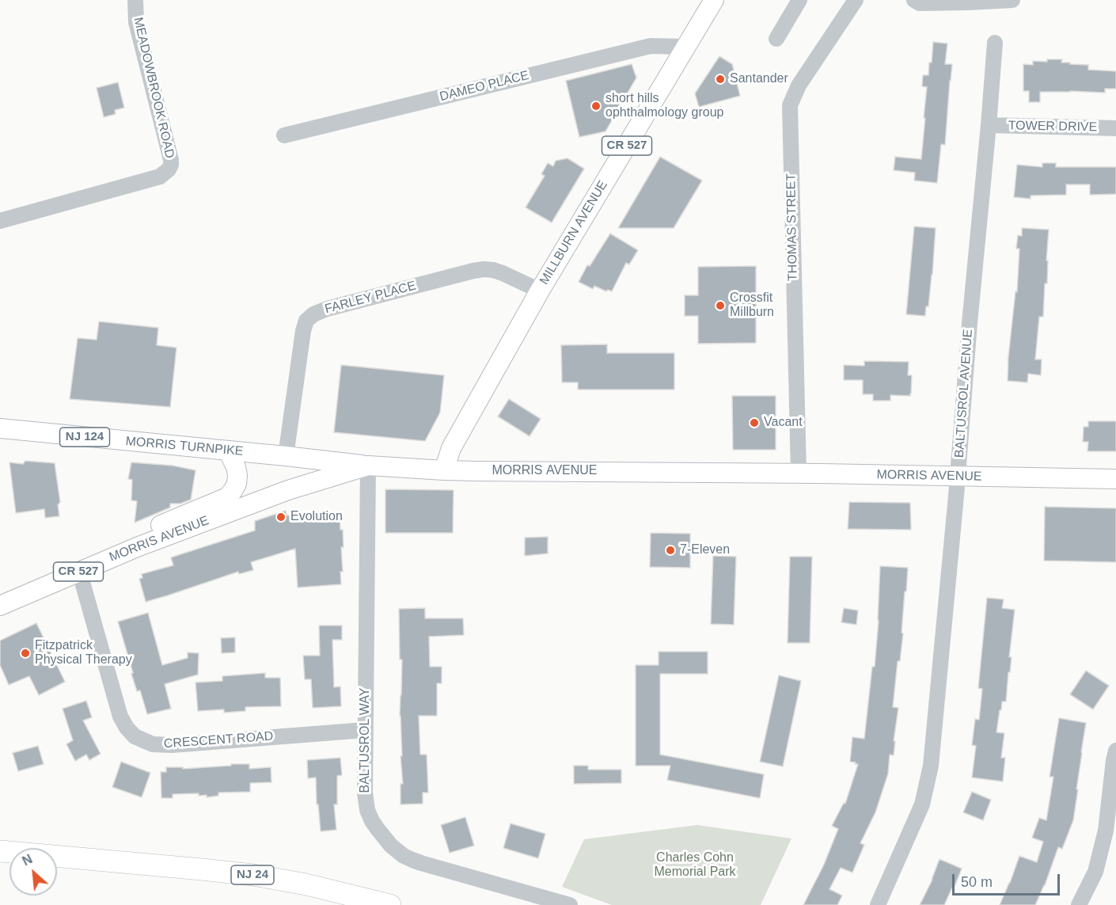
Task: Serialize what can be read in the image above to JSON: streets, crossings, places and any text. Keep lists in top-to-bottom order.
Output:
{
  "streets": {
    "highway": ["NJ 24"],
    "main road": [
      "CR 527",
      "MILLBURN AVENUE",
      "NJ 124",
      "MORRIS TURNPIKE",
      "MORRIS AVENUE"
    ],
    "street": [
      "DAMEO PLACE",
      "MEADOWBROOK ROAD",
      "TOWER DRIVE",
      "THOMAS STREET",
      "FARLEY PLACE",
      "BALTUSROL AVENUE",
      "CRESCENT ROAD",
      "BALTUSROL WAY"
    ]
  },
  "crossings": [
    ["DAMEO PLACE", "MILLBURN AVENUE"],
    ["TOWER DRIVE", "BALTUSROL AVENUE"],
    ["THOMAS STREET", "MORRIS AVENUE"],
    ["MILLBURN AVENUE", "FARLEY PLACE"],
    ["MILLBURN AVENUE", "MORRIS AVENUE"],
    ["FARLEY PLACE", "MORRIS TURNPIKE"],
    ["BALTUSROL AVENUE", "MORRIS AVENUE"],
    ["MORRIS TURNPIKE", "MORRIS AVENUE"],
    ["MORRIS TURNPIKE", "BALTUSROL WAY"],
    ["MORRIS AVENUE", "CRESCENT ROAD"],
    ["MORRIS AVENUE", "BALTUSROL WAY"],
    ["CRESCENT ROAD", "BALTUSROL WAY"]
  ],
  "parks": ["Charles Cohn Memorial Park"],
  "places": [
    "Santander",
    "short hills ophthalmology group",
    "Crossfit Millburn",
    "Vacant",
    "Evolution",
    "7-Eleven",
    "Fitzpatrick Physical Therapy"
  ],
  "scale_bar": "50 m",
  "north": "top left"
}
